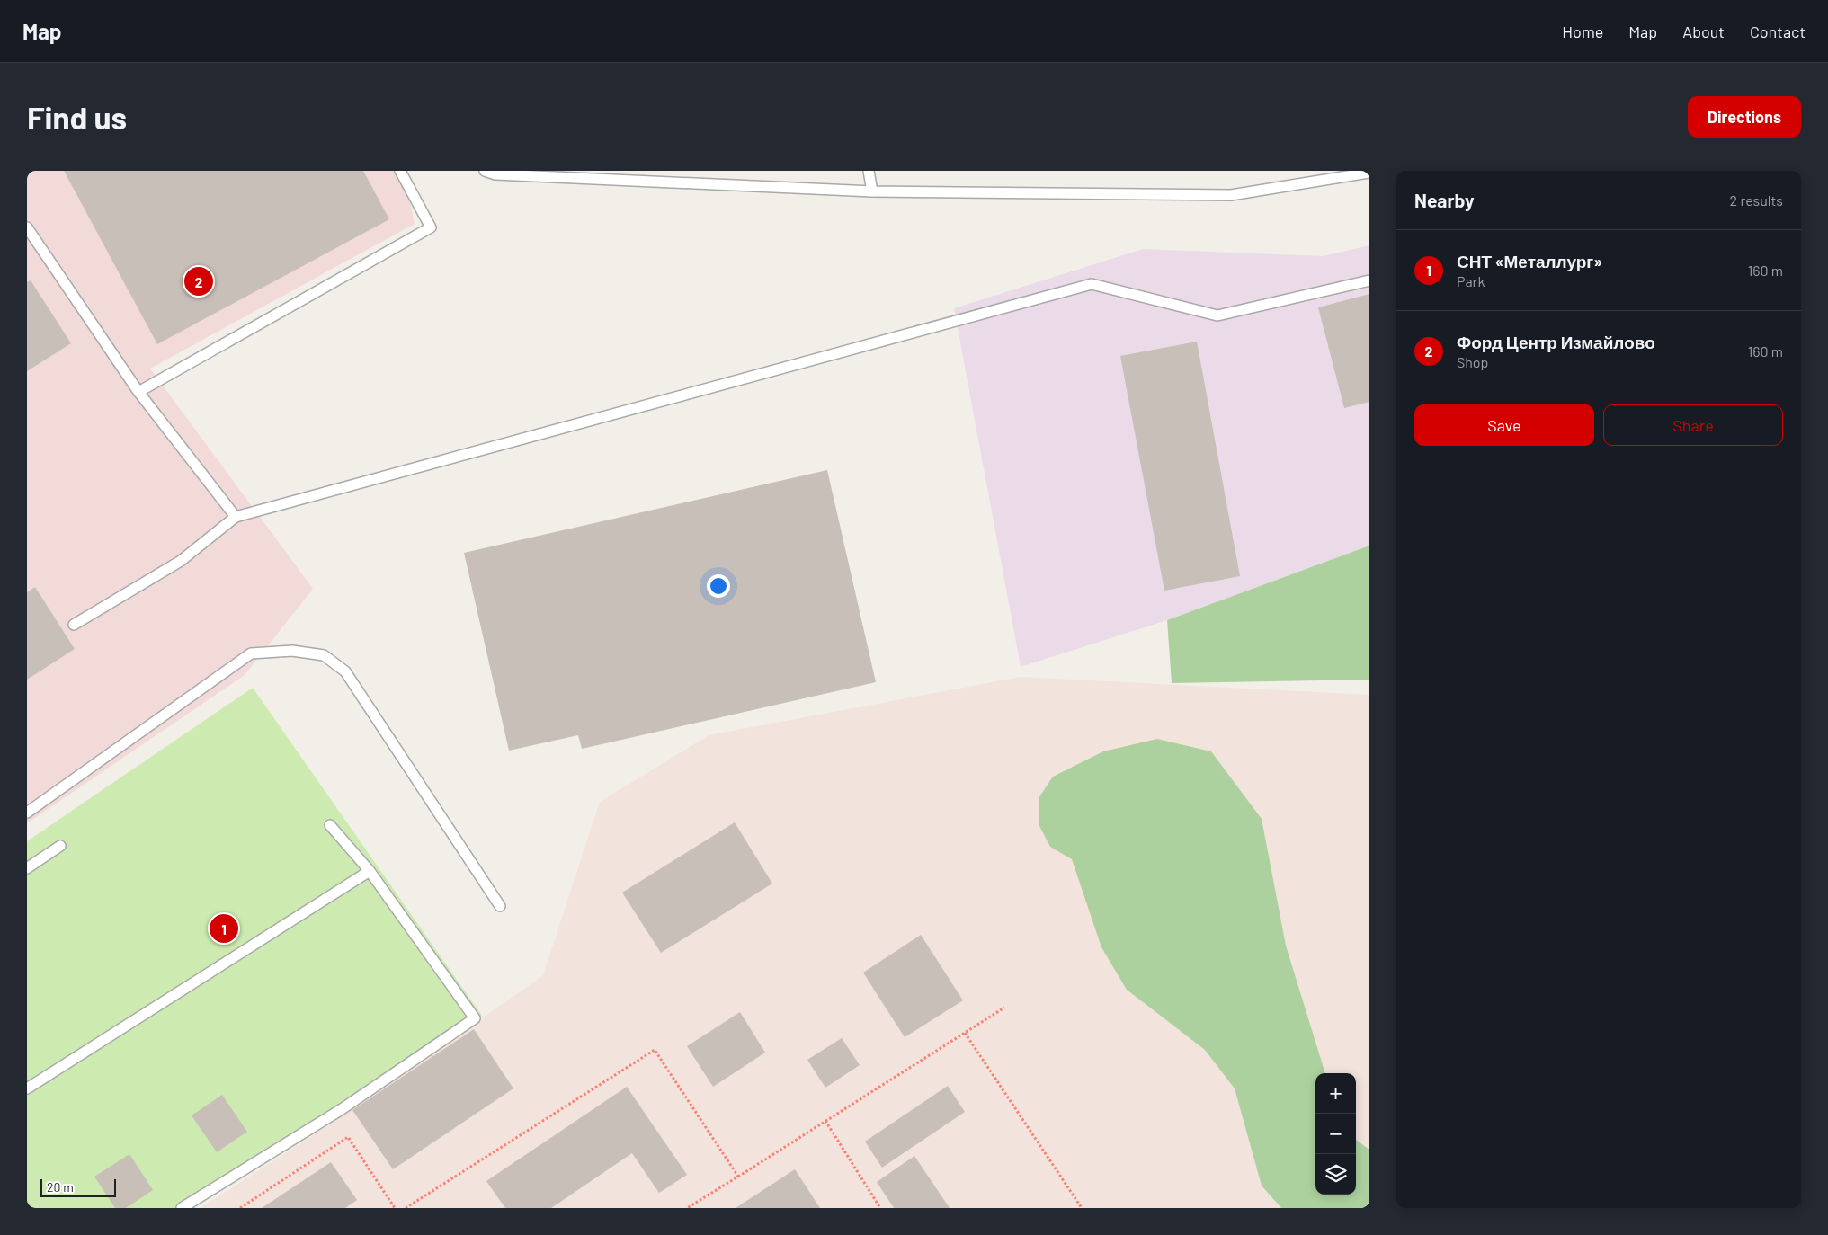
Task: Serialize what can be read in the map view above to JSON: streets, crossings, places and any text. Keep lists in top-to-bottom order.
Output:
{
  "scale_bar": "20 m",
  "page": {
    "header": "Map",
    "nav": [
      "Home",
      "Map",
      "About",
      "Contact"
    ],
    "buttons": [
      "Directions",
      ["Save", "Share"]
    ],
    "title": "Find us",
    "heading": ["Nearby", "2 results"],
    "list": [
      {
        "mark": "1",
        "name": "СНТ «Металлург»",
        "note": "Park",
        "value": "160 m"
      },
      {
        "mark": "2",
        "name": "Форд Центр Измайлово",
        "note": "Shop",
        "value": "160 m"
      }
    ],
    "pins": ["2", "1"],
    "map_buttons": ["+", "−"],
    "scale": "20 m"
  }
}
